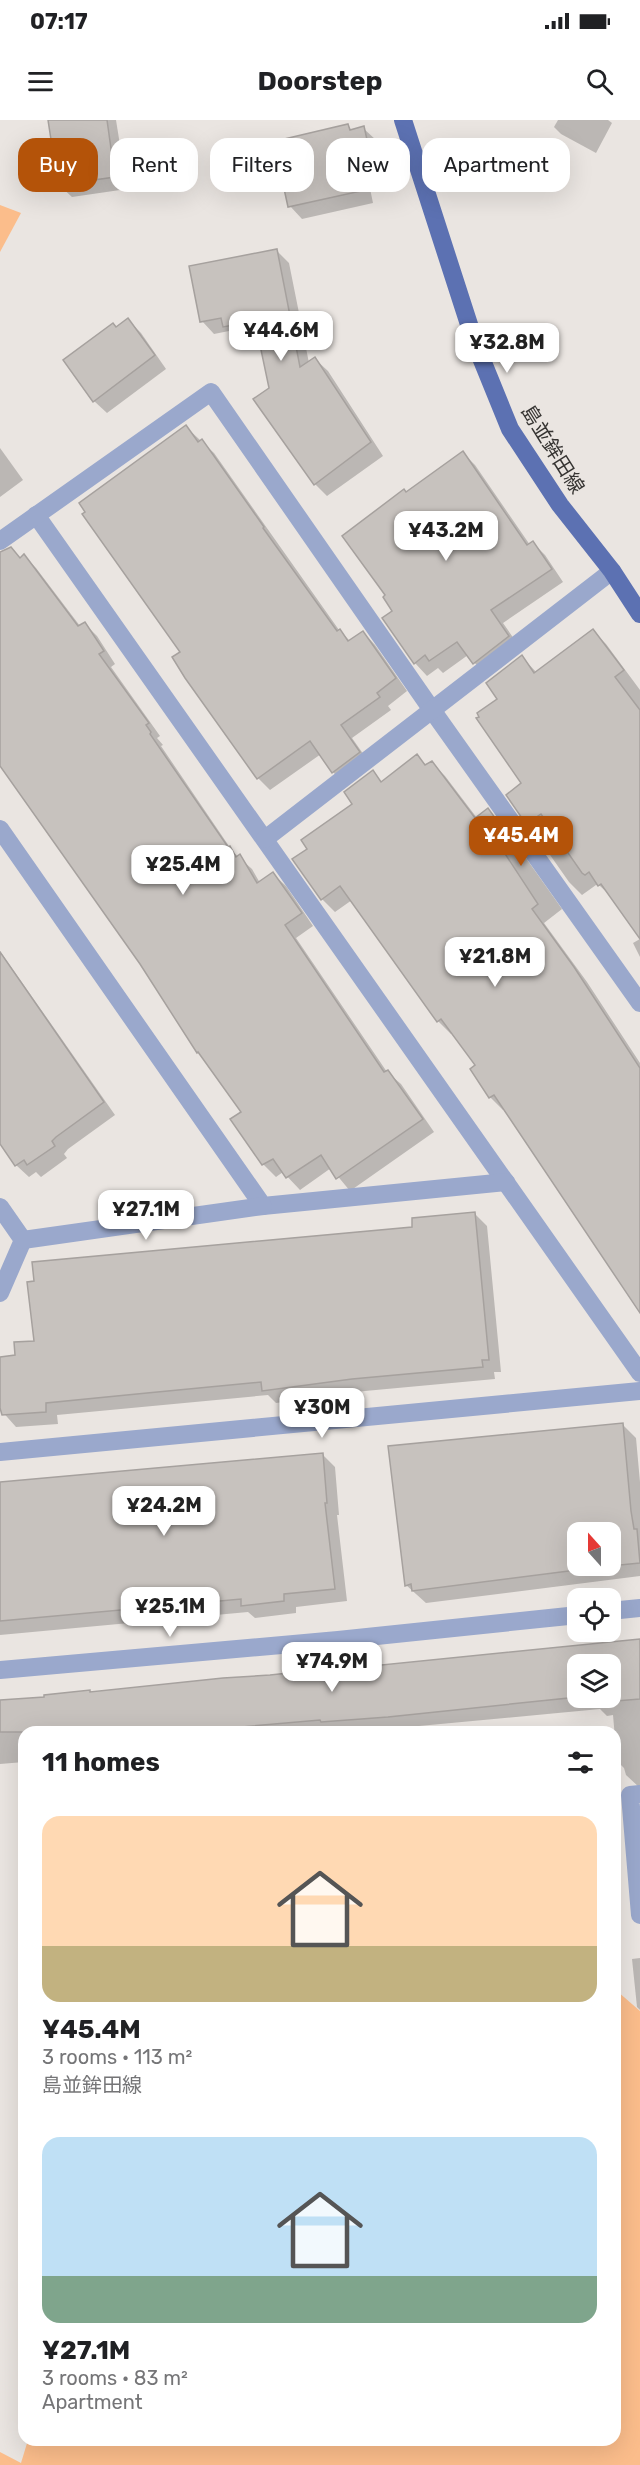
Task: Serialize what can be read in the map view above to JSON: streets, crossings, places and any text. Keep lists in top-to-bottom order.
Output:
{
  "streets": {
    "main road": ["島並鉾田線"]
  },
  "north": "top",
  "page": {
    "status": "07:17",
    "header": "Doorstep",
    "chip": [
      "Buy",
      "Rent",
      "Filters",
      "New",
      "Apartment"
    ],
    "price": [
      "¥44.6M",
      "¥32.8M",
      "¥43.2M",
      "¥45.4M",
      "¥25.4M",
      "¥21.8M",
      "¥27.1M",
      "¥30M",
      "¥24.2M",
      "¥25.1M",
      "¥74.9M"
    ],
    "heading": "11 homes",
    "list": [
      {
        "name": "¥45.4M",
        "note": "3 rooms · 113 m² · 島並鉾田線"
      },
      {
        "name": "¥27.1M",
        "note": "3 rooms · 83 m² · Apartment"
      }
    ]
  }
}
